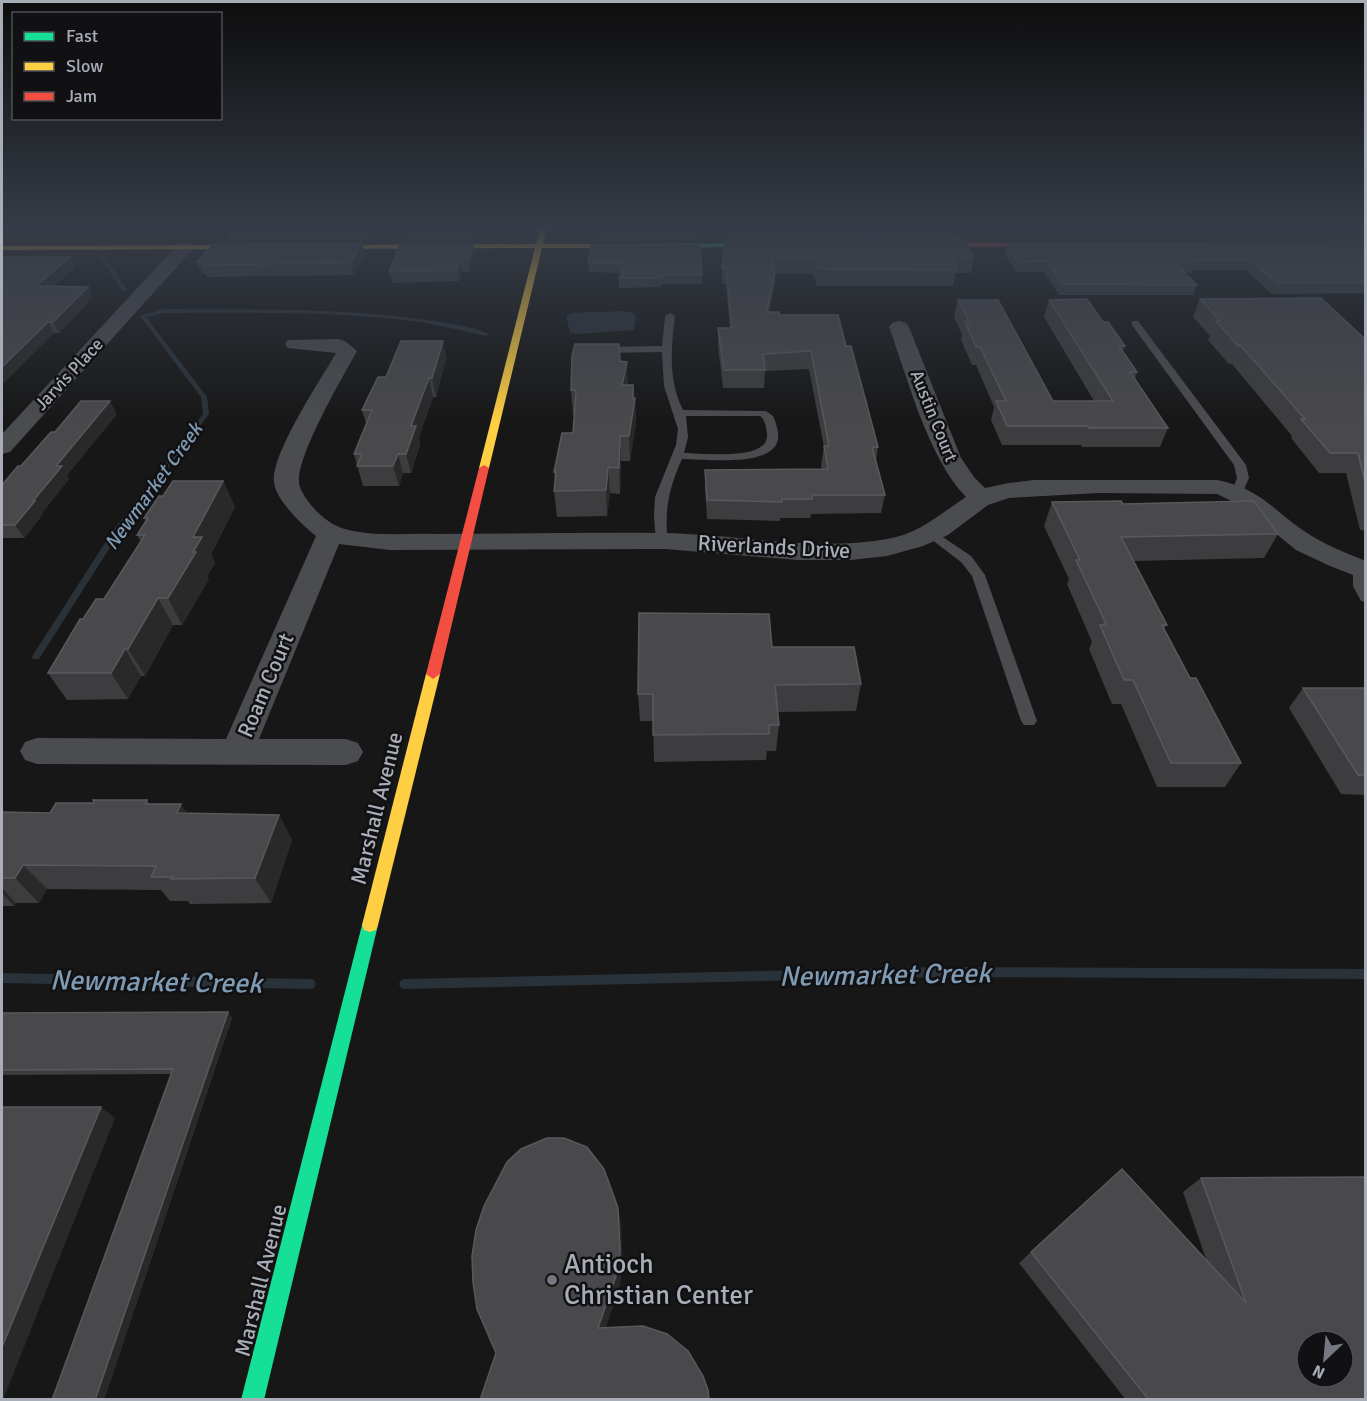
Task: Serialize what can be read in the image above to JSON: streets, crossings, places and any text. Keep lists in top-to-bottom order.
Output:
{
  "streets": {
    "street": [
      "Jarvis Place",
      "Austin Court",
      "Riverlands Drive",
      "Roam Court",
      "Marshall Avenue"
    ]
  },
  "crossings": [
    ["Austin Court", "Riverlands Drive"],
    ["Riverlands Drive", "Marshall Avenue"]
  ],
  "water": ["Newmarket Creek"],
  "places": ["Antioch Christian Center"],
  "legend": ["Fast", "Slow", "Jam"],
  "north": "bottom left"
}
